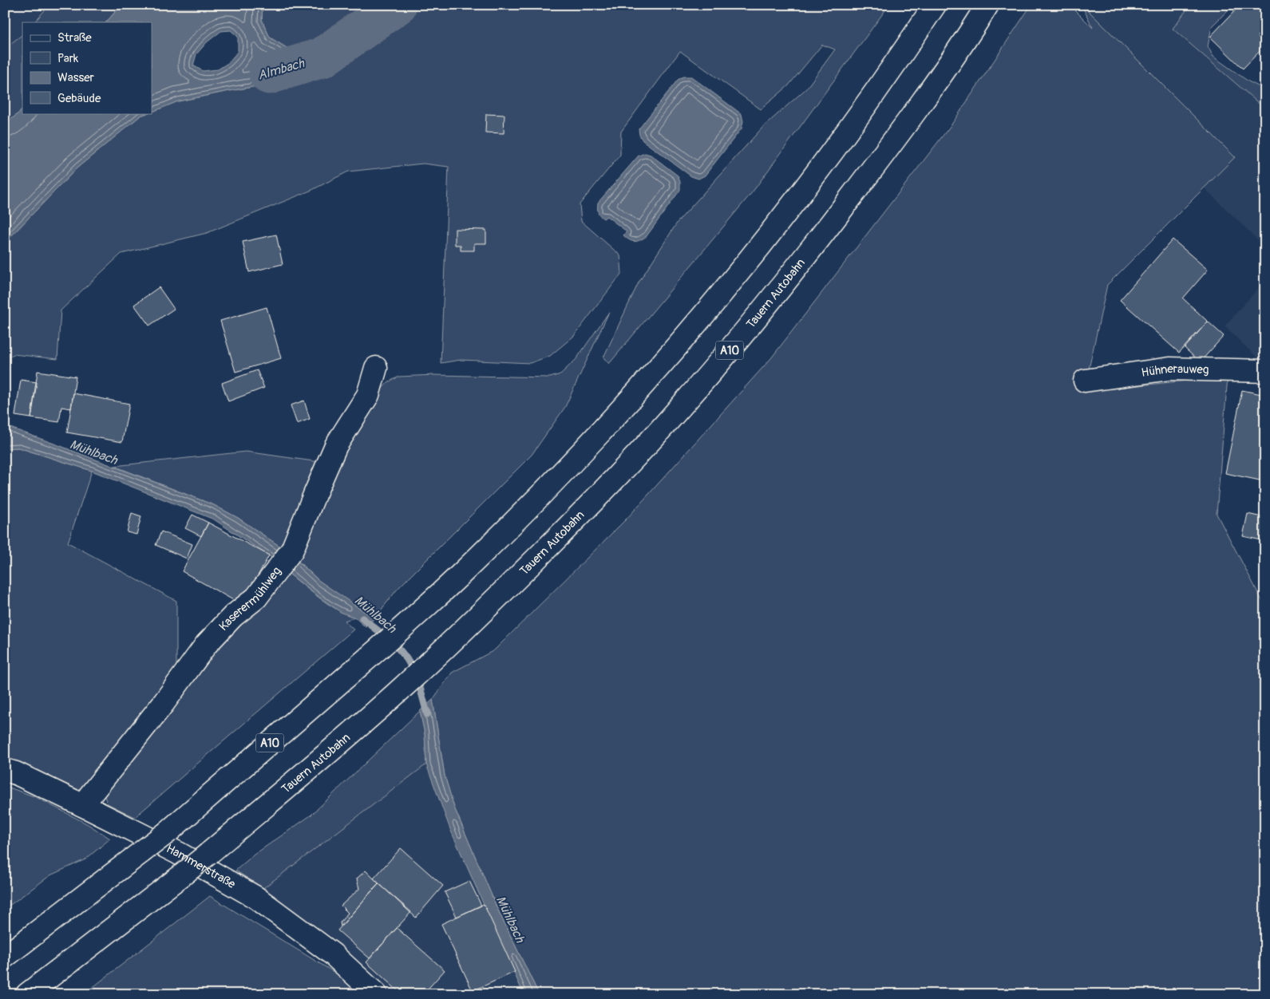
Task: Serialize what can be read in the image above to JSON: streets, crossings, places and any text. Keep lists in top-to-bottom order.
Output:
{
  "streets": {
    "main road": [
      "Tauern Autobahn",
      "A10",
      "Hühnerauweg",
      "Kaserermühlweg",
      "Hammerstraße"
    ]
  },
  "crossings": [
    ["Kaserermühlweg", "Hammerstraße"]
  ],
  "water": ["Almbach", "Mühlbach"],
  "legend": [
    "Straße",
    "Park",
    "Wasser",
    "Gebäude"
  ]
}
